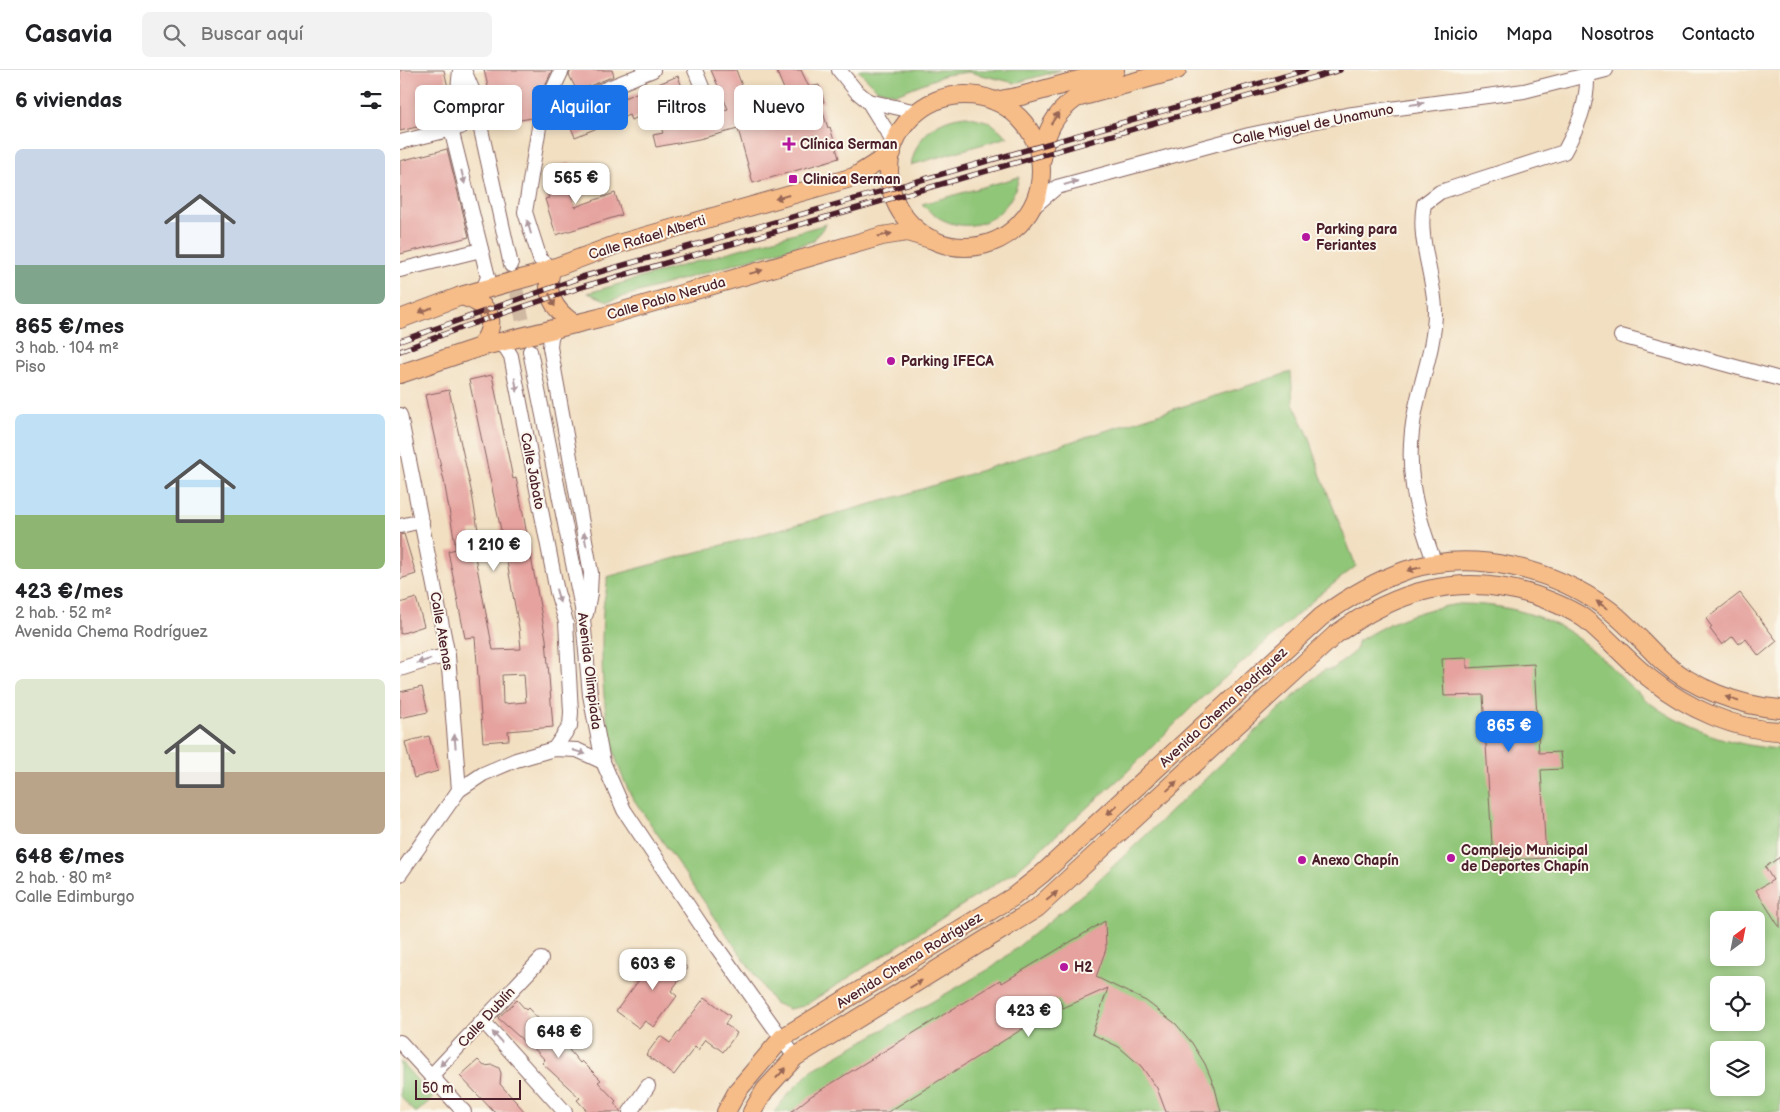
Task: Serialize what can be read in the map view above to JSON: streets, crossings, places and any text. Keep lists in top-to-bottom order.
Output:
{
  "streets": {
    "main road": ["Calle Rafael Alberti", "Calle Pablo Neruda", "Avenida Chema Rodríguez"],
    "street": [
      "Calle Miguel de Unamuno",
      "Calle Jabato",
      "Calle Atenas",
      "Avenida Olimpiada",
      "Calle Dublín"
    ]
  },
  "crossings": [
    ["Calle Miguel de Unamuno", "Calle Rafael Alberti"],
    ["Calle Miguel de Unamuno", "Calle Pablo Neruda"],
    ["Calle Rafael Alberti", "Calle Pablo Neruda"],
    ["Calle Pablo Neruda", "Calle Jabato"],
    ["Avenida Olimpiada", "Avenida Chema Rodríguez"]
  ],
  "one_way": [
    "Calle Miguel de Unamuno",
    "Calle Rafael Alberti",
    "Calle Pablo Neruda",
    "Calle Atenas",
    "Calle Dublín"
  ],
  "places": {
    "health": ["Clínica Serman"],
    "transit": ["Clinica Serman"],
    "other": [
      "Parking para Feriantes",
      "Parking IFECA",
      "Complejo Municipal de Deportes Chapín",
      "Anexo Chapín",
      "H2"
    ]
  },
  "scale_bar": "50 m",
  "north": "top right",
  "page": {
    "header": "Casavia",
    "search": "Buscar aquí",
    "nav": [
      "Inicio",
      "Mapa",
      "Nosotros",
      "Contacto"
    ],
    "heading": "6 viviendas",
    "chip": [
      "Comprar",
      "Alquilar",
      "Filtros",
      "Nuevo"
    ],
    "list": [
      {
        "name": "865 €/mes",
        "note": "3 hab. · 104 m² · Piso"
      },
      {
        "name": "423 €/mes",
        "note": "2 hab. · 52 m² · Avenida Chema Rodríguez"
      },
      {
        "name": "648 €/mes",
        "note": "2 hab. · 80 m² · Calle Edimburgo"
      }
    ],
    "price": [
      "565 €",
      "1 210 €",
      "865 €",
      "603 €",
      "423 €",
      "648 €"
    ],
    "scale": "50 m"
  }
}
